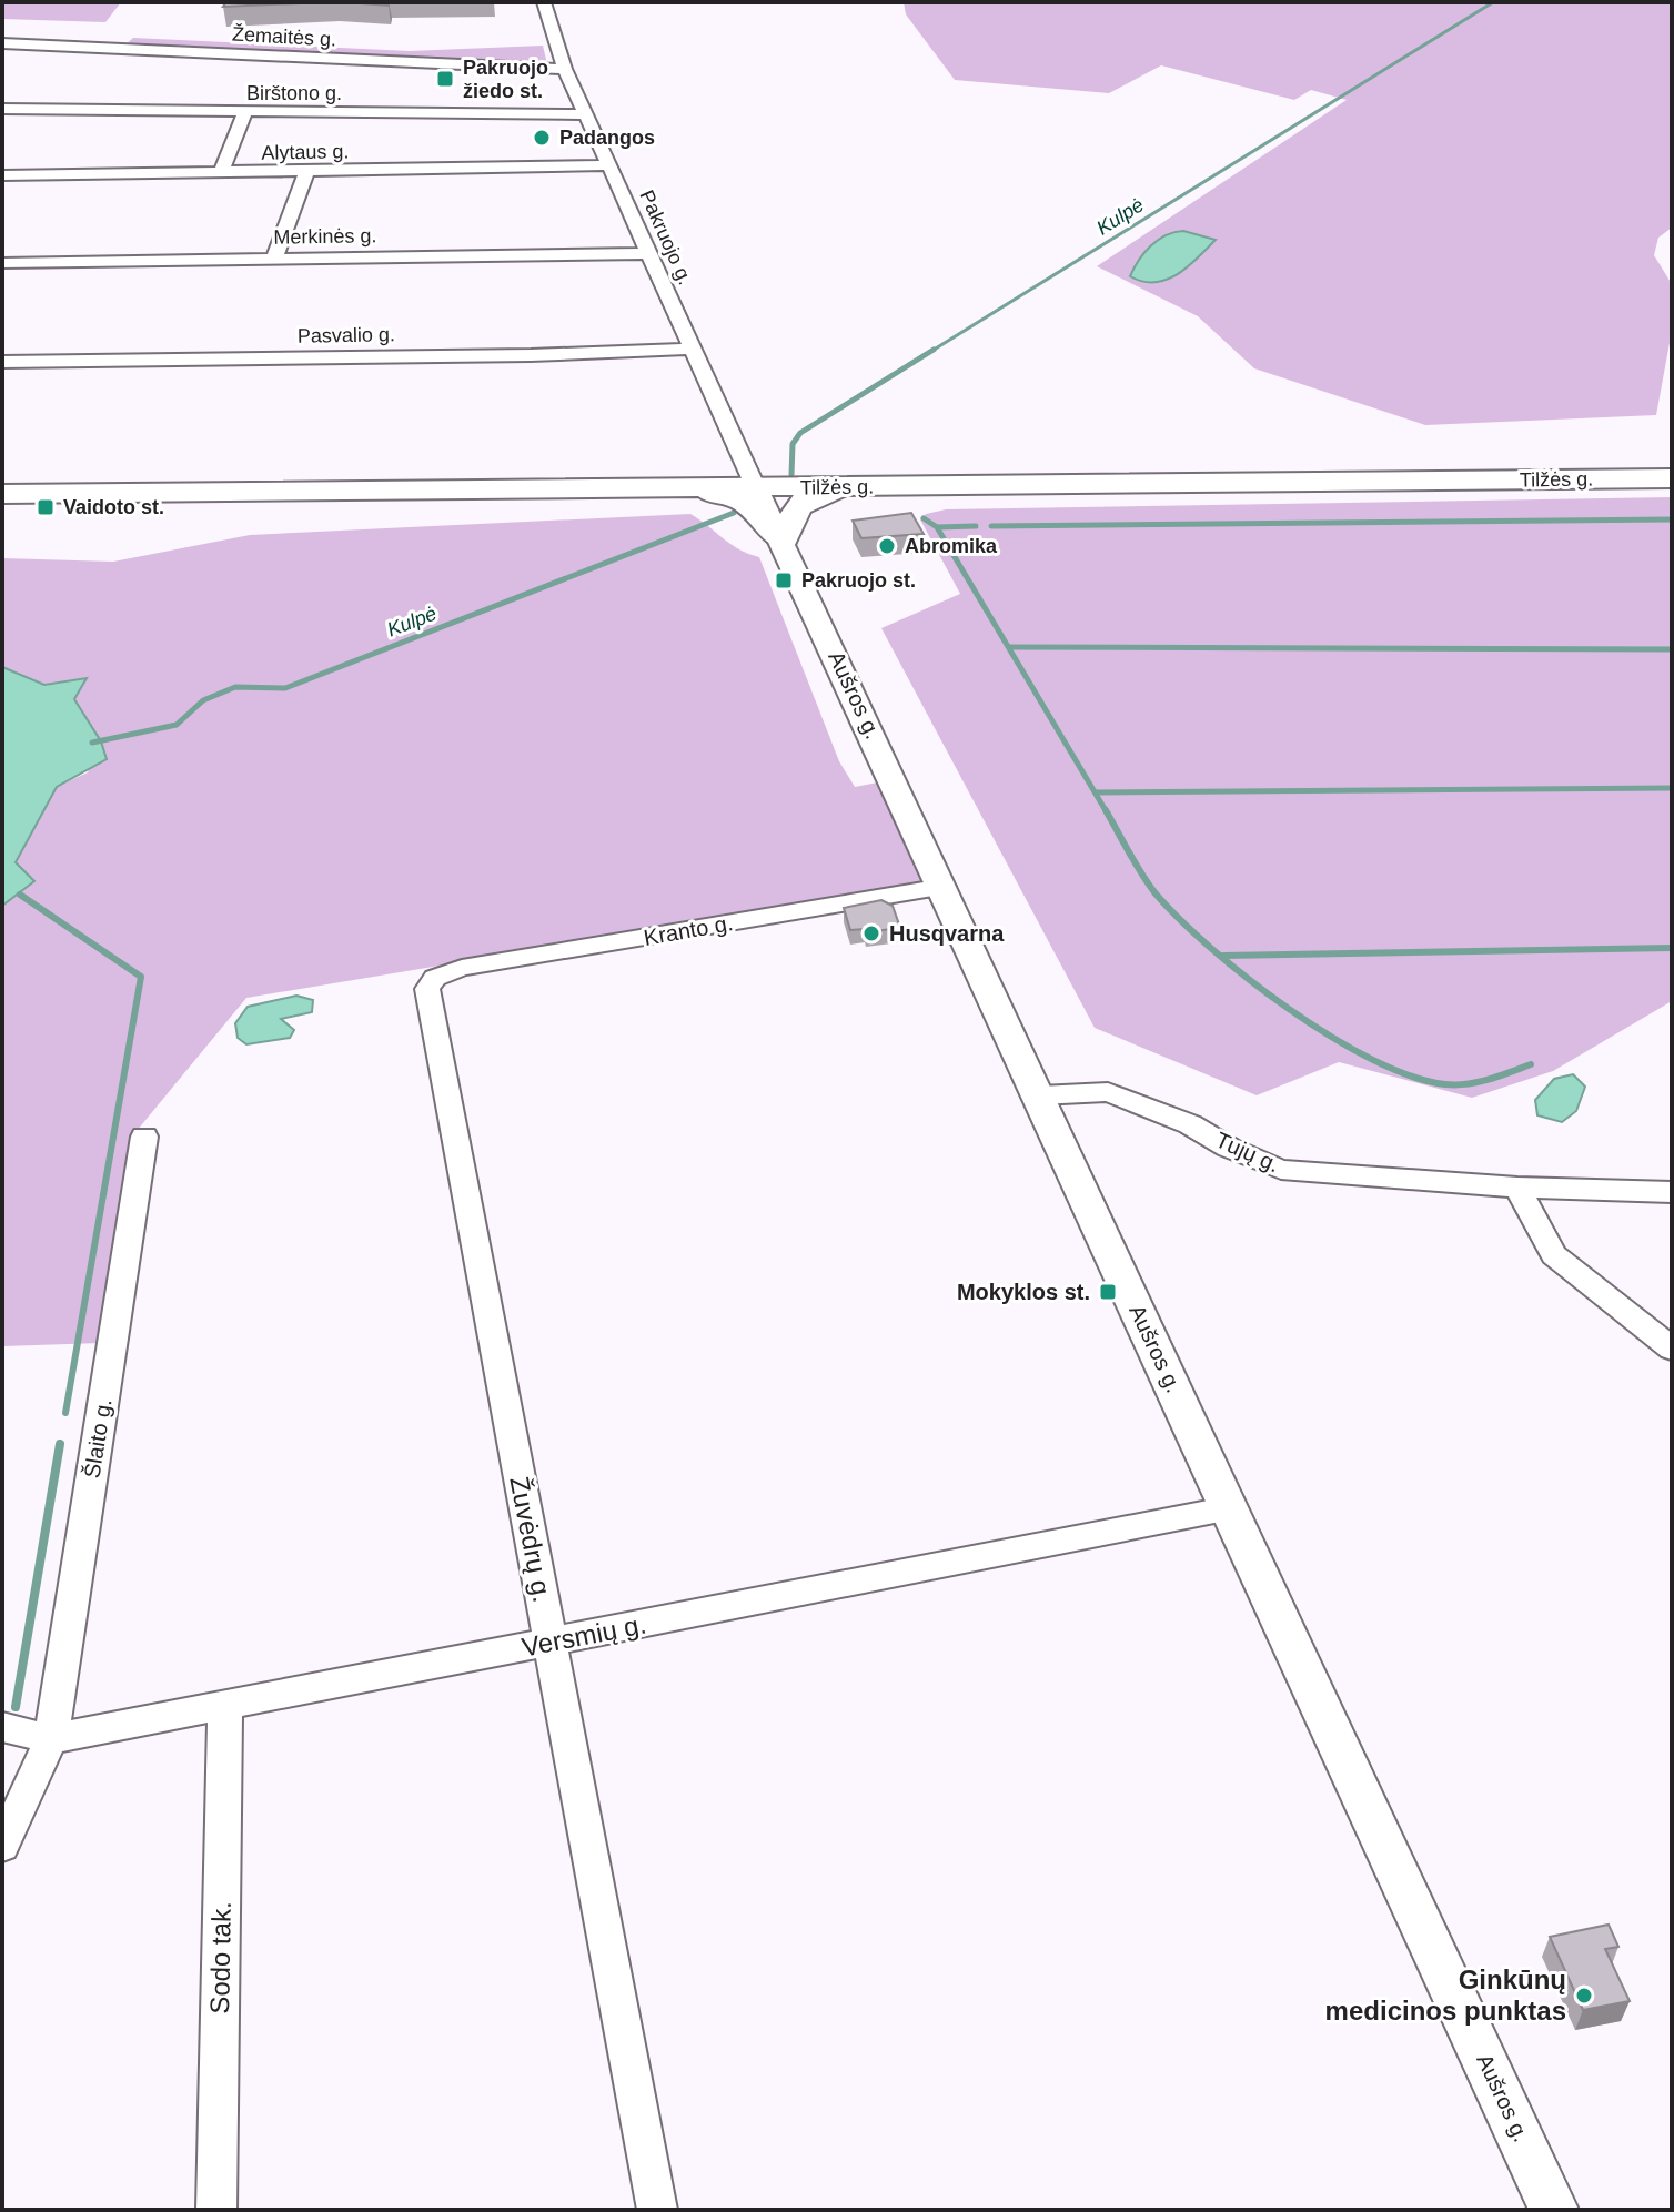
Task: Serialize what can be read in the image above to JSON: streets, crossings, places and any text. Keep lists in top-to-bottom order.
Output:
{
  "streets": {
    "highway": ["Tilžės g."],
    "main road": ["Aušros g."],
    "street": [
      "Žemaitės g.",
      "Birštono g.",
      "Alytaus g.",
      "Merkinės g.",
      "Pakruojo g.",
      "Pasvalio g.",
      "Kranto g.",
      "Tujų g.",
      "Šlaito g.",
      "Žuvėdrų g.",
      "Versmių g.",
      "Sodo tak."
    ]
  },
  "crossings": [
    ["Žemaitės g.", "Pakruojo g."],
    ["Birštono g.", "Pakruojo g."],
    ["Alytaus g.", "Pakruojo g."],
    ["Merkinės g.", "Pakruojo g."],
    ["Pakruojo g.", "Pasvalio g."],
    ["Pakruojo g.", "Tilžės g."],
    ["Pakruojo g.", "Aušros g."],
    ["Tilžės g.", "Aušros g."],
    ["Aušros g.", "Kranto g."],
    ["Aušros g.", "Tujų g."],
    ["Aušros g.", "Versmių g."],
    ["Kranto g.", "Žuvėdrų g."],
    ["Šlaito g.", "Versmių g."],
    ["Žuvėdrų g.", "Versmių g."],
    ["Versmių g.", "Sodo tak."]
  ],
  "water": ["Kulpė"],
  "places": {
    "transit": [
      "Pakruojo žiedo st.",
      "Vaidoto st.",
      "Pakruojo st.",
      "Mokyklos st."
    ],
    "other": [
      "Padangos",
      "Abromika",
      "Husqvarna",
      "Ginkūnų medicinos punktas"
    ]
  }
}
